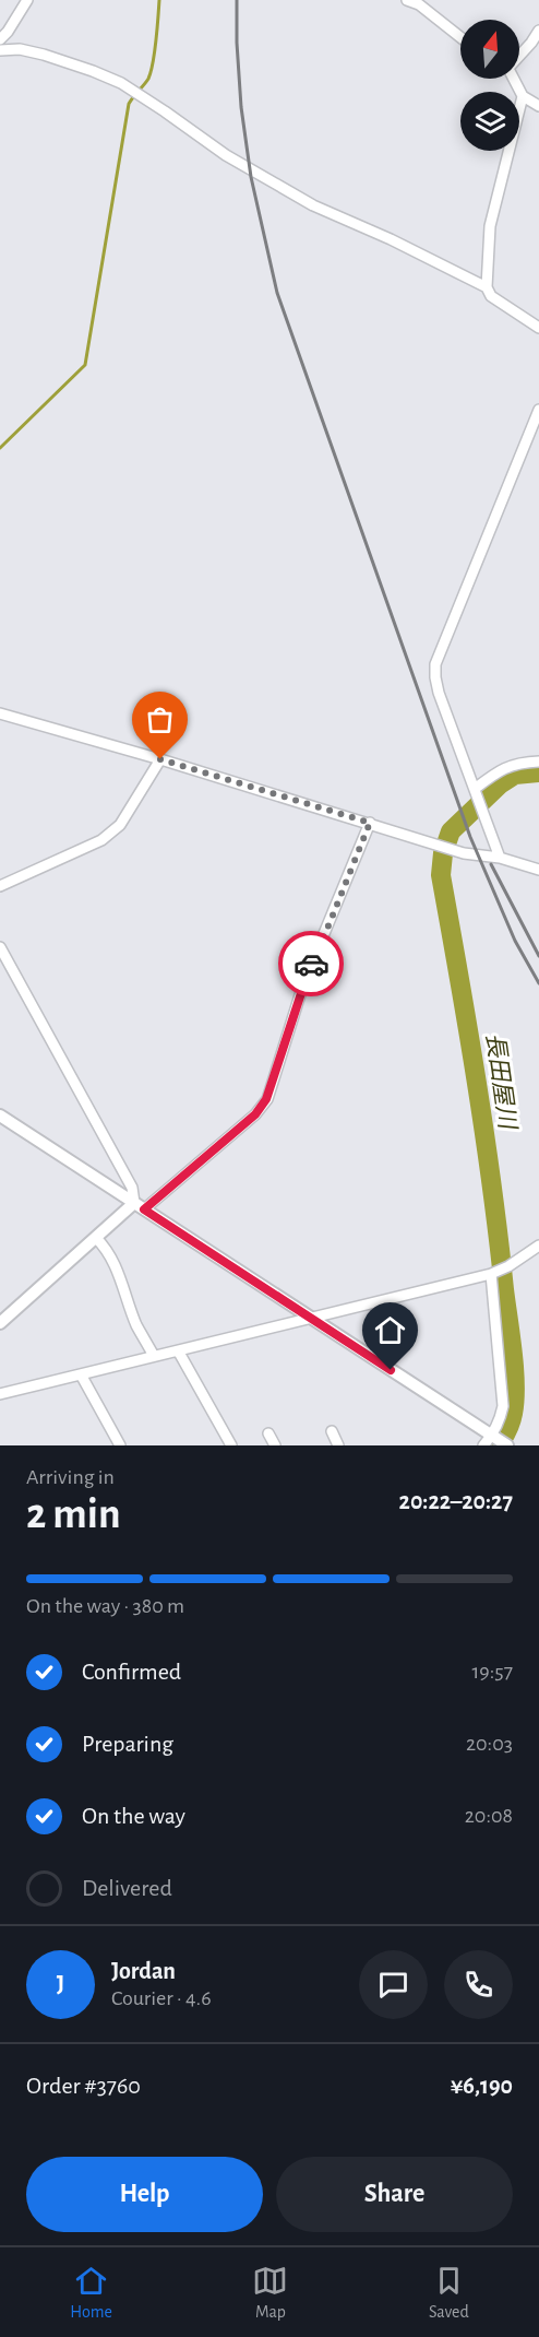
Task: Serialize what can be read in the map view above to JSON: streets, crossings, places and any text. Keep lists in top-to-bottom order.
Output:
{
  "water": ["長田屋川"],
  "north": "top",
  "page": {
    "heading": ["2 min", "Arriving in", "20:22–20:27"],
    "panel": [
      "Jordan",
      "Courier · 4.6",
      "Order #3760",
      "¥6,190"
    ],
    "bar": "On the way · 380 m",
    "list": [
      ["Confirmed", "19:57"],
      ["Preparing", "20:03"],
      ["On the way", "20:08"],
      "Delivered"
    ],
    "round": "J",
    "buttons": ["Help", "Share"],
    "tabs": ["Home", "Map", "Saved"]
  }
}
